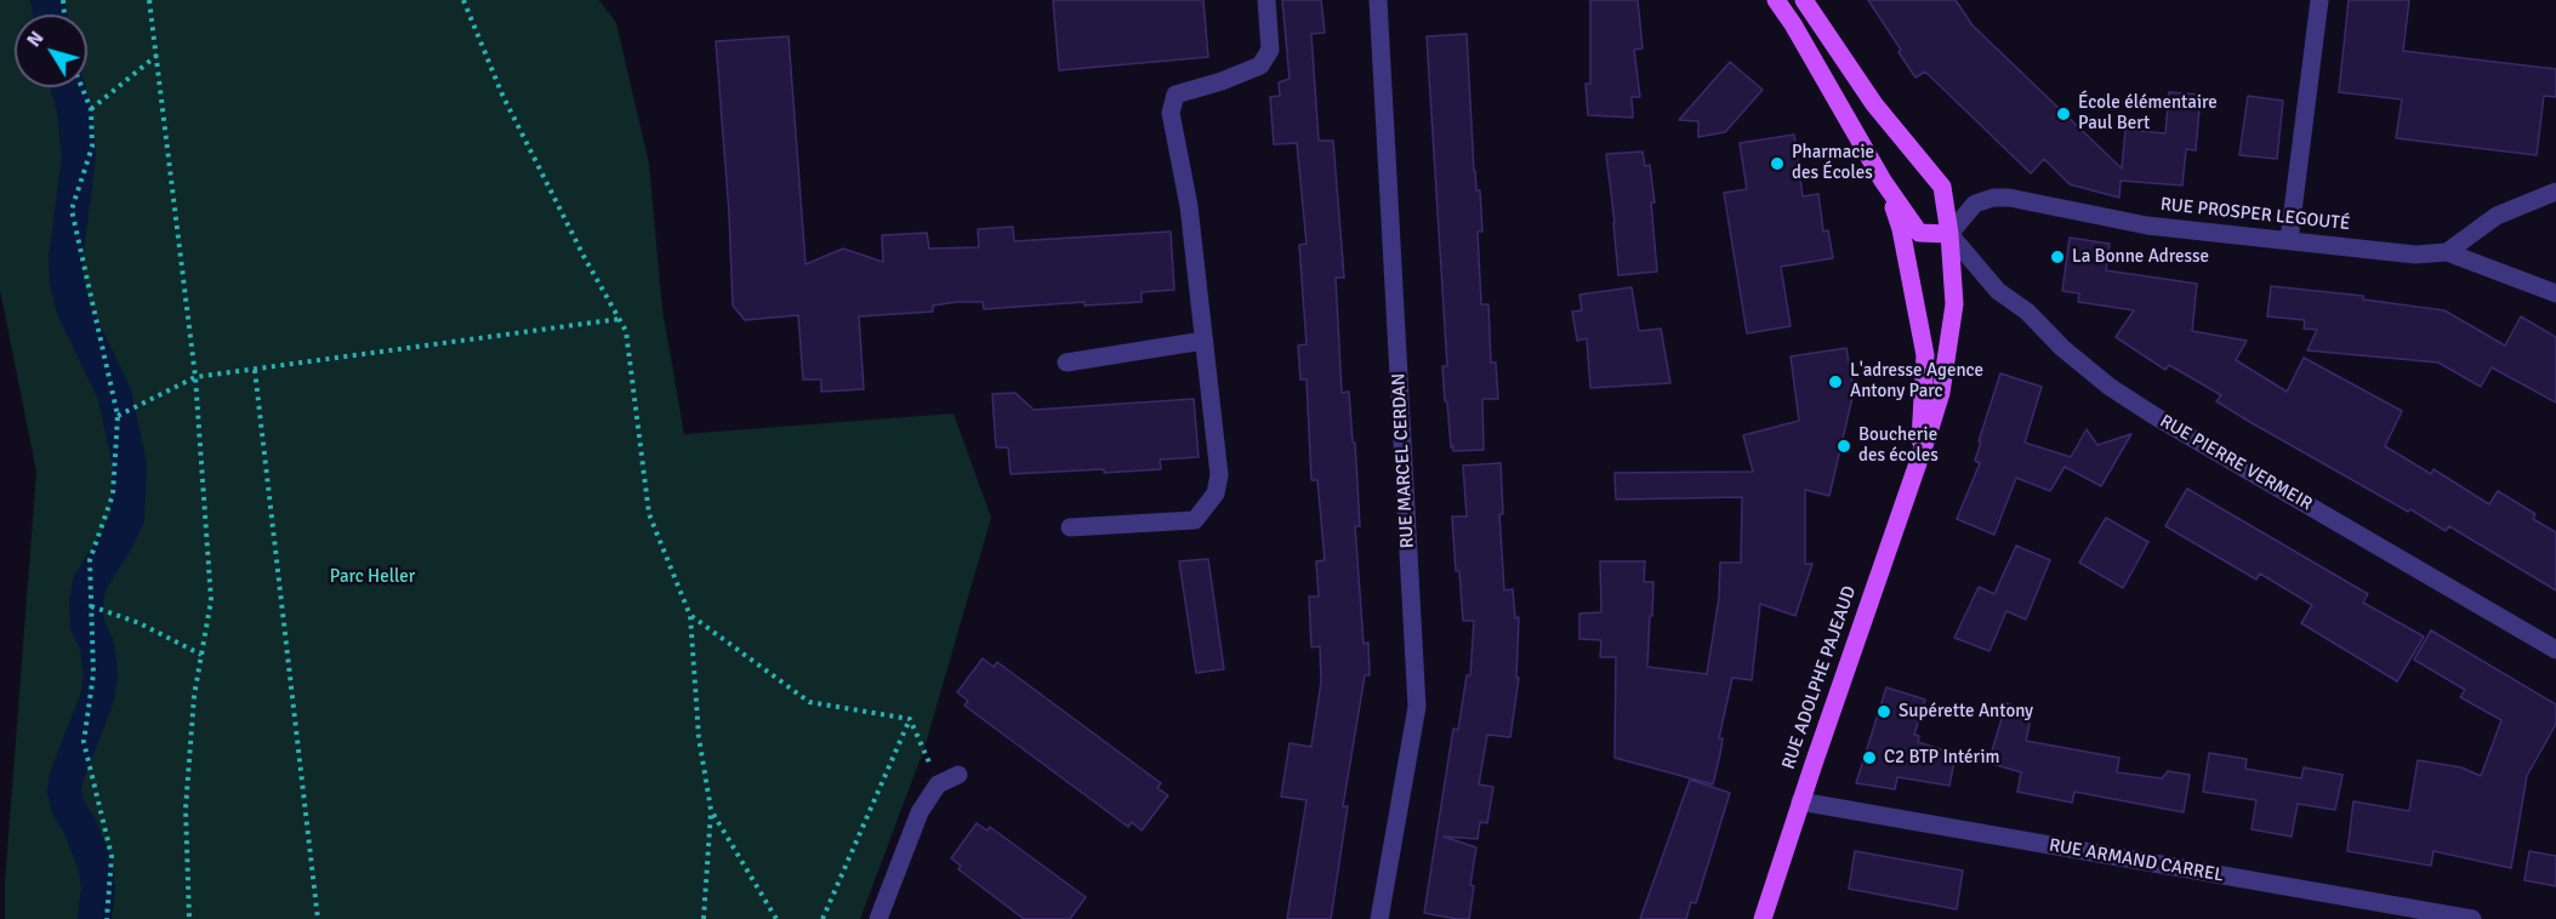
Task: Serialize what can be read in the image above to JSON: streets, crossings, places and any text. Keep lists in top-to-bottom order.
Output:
{
  "streets": {
    "main road": ["RUE ADOLPHE PAJEAUD"],
    "street": [
      "RUE PROSPER LEGOUTÉ",
      "RUE MARCEL CERDAN",
      "RUE PIERRE VERMEIR",
      "RUE ARMAND CARREL"
    ]
  },
  "crossings": [
    ["RUE PROSPER LEGOUTÉ", "RUE PIERRE VERMEIR"],
    ["RUE PROSPER LEGOUTÉ", "RUE ADOLPHE PAJEAUD"],
    ["RUE PIERRE VERMEIR", "RUE ADOLPHE PAJEAUD"],
    ["RUE ADOLPHE PAJEAUD", "RUE ARMAND CARREL"]
  ],
  "parks": ["Parc Heller"],
  "places": [
    "École élémentaire Paul Bert",
    "Pharmacie des Écoles",
    "La Bonne Adresse",
    "L'adresse Agence Antony Parc",
    "Boucherie des écoles",
    "Supérette Antony",
    "C2 BTP Intérim"
  ],
  "north": "top left"
}
